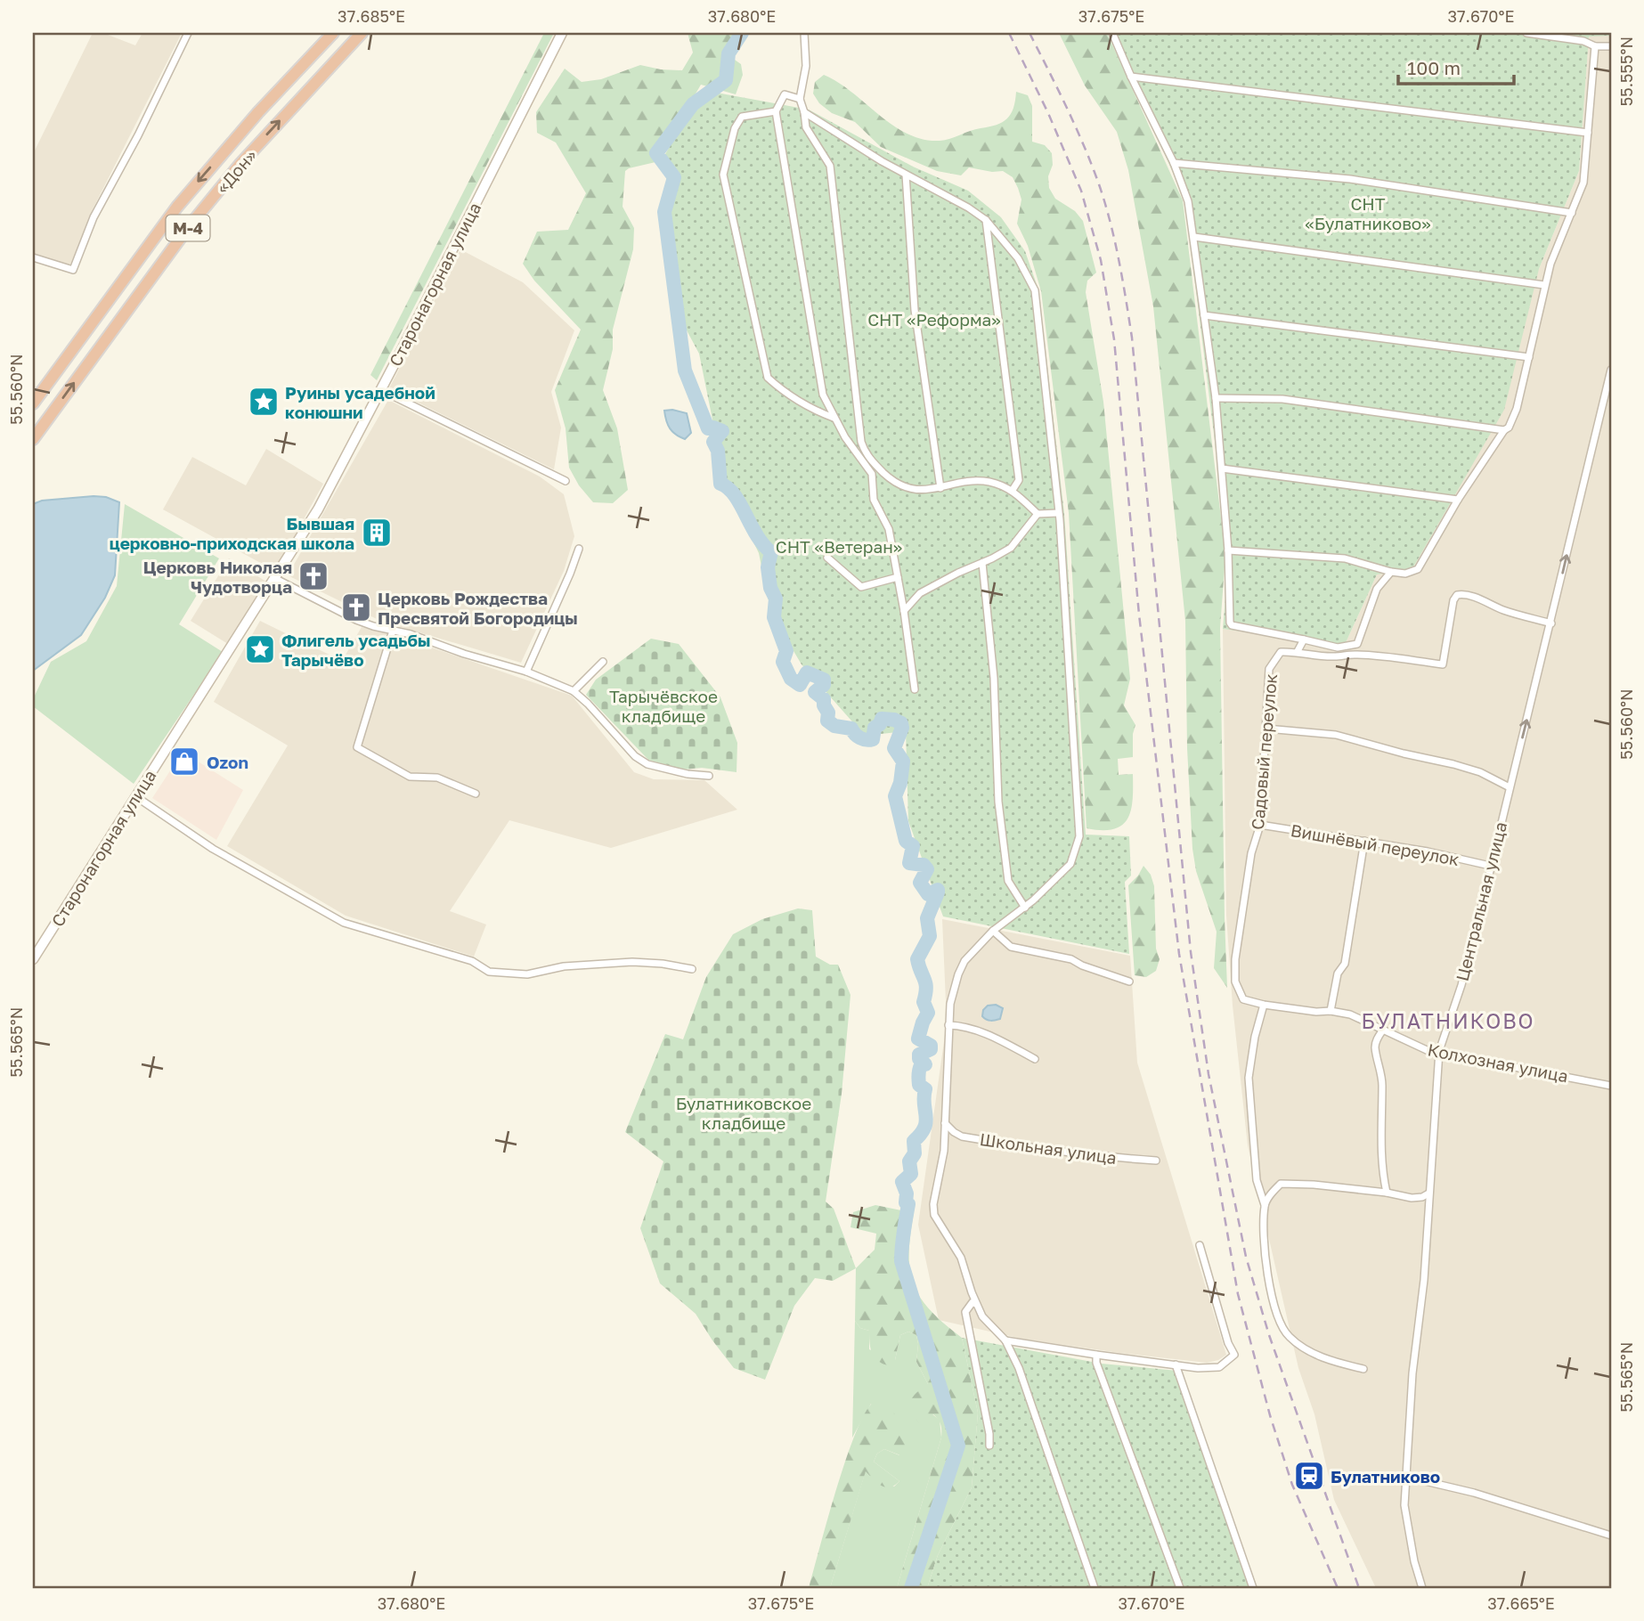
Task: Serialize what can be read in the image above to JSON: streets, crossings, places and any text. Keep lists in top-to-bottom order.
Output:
{
  "streets": {
    "highway": ["«Дон»", "М-4"],
    "main road": ["Старонагорная улица"],
    "street": [
      "Садовый переулок",
      "Вишнёвый переулок",
      "Центральная улица",
      "Колхозная улица",
      "Школьная улица"
    ]
  },
  "crossings": [
    ["Садовый переулок", "Вишнёвый переулок"],
    ["Садовый переулок", "Колхозная улица"],
    ["Вишнёвый переулок", "Центральная улица"],
    ["Центральная улица", "Колхозная улица"]
  ],
  "districts": ["БУЛАТНИКОВО"],
  "parks": [
    "СНТ «Булатниково»",
    "СНТ «Реформа»",
    "СНТ «Ветеран»",
    "Тарычёвское кладбище",
    "Булатниковское кладбище"
  ],
  "places": {
    "place": ["Руины усадебной конюшни", "Флигель усадьбы Тарычёво"],
    "building": ["Бывшая церковно-приходская школа"],
    "church": ["Церковь Николая Чудотворца", "Церковь Рождества Пресвятой Богородицы"],
    "shop": ["Ozon"],
    "station": ["Булатниково"]
  },
  "scale_bar": "100 m",
  "coordinates": [
    "37.685°E",
    "37.680°E",
    "37.675°E",
    "37.670°E",
    "55.555°N",
    "55.560°N",
    "55.565°N",
    "37.665°E"
  ]
}
